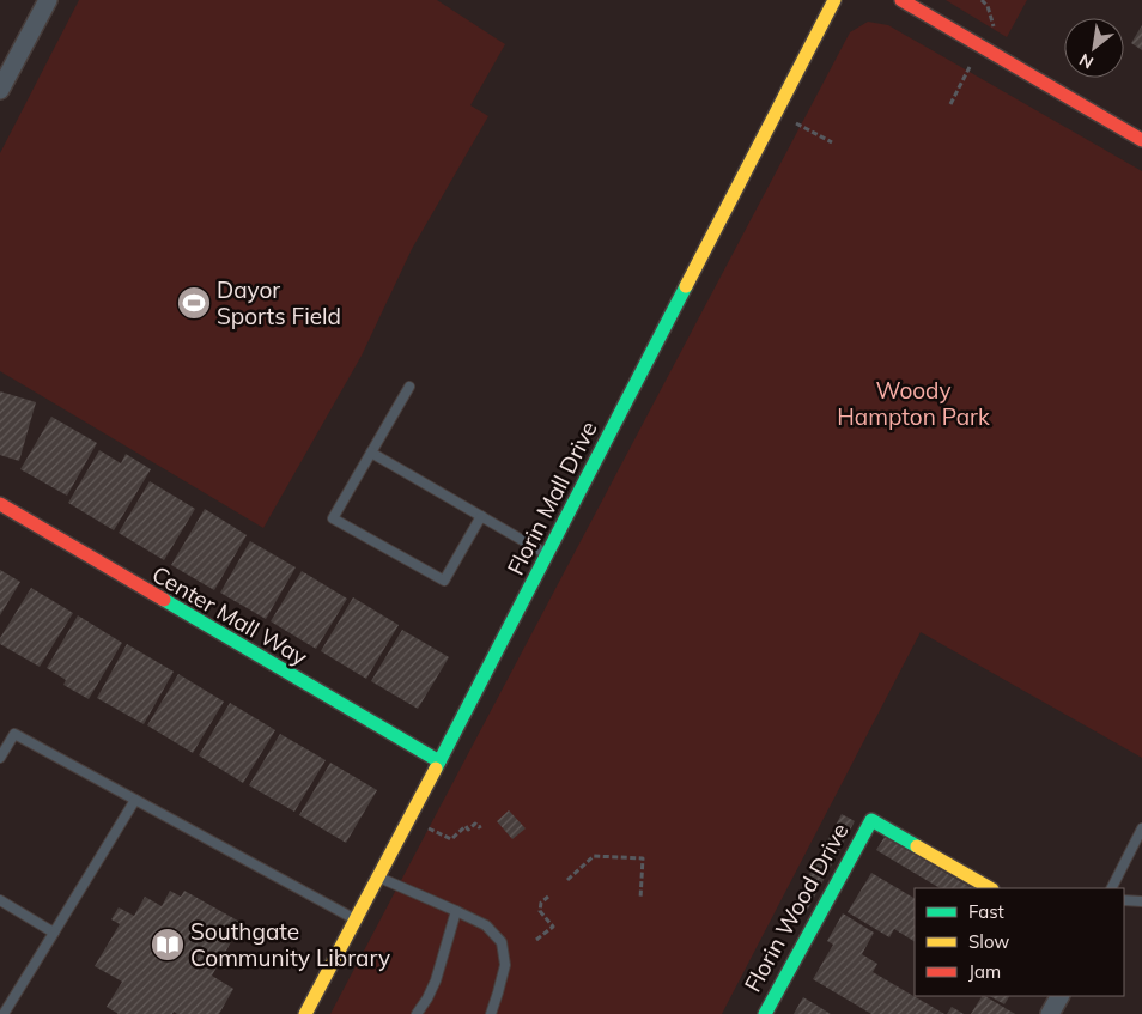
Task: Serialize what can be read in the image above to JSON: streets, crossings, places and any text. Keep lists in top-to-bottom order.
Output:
{
  "streets": {
    "street": ["Florin Mall Drive", "Center Mall Way", "Florin Wood Drive"]
  },
  "crossings": [
    ["Florin Mall Drive", "Center Mall Way"]
  ],
  "parks": ["Woody Hampton Park"],
  "places": {
    "sports": ["Dayor Sports Field"],
    "library": ["Southgate Community Library"]
  },
  "legend": ["Fast", "Slow", "Jam"],
  "north": "bottom left"
}
